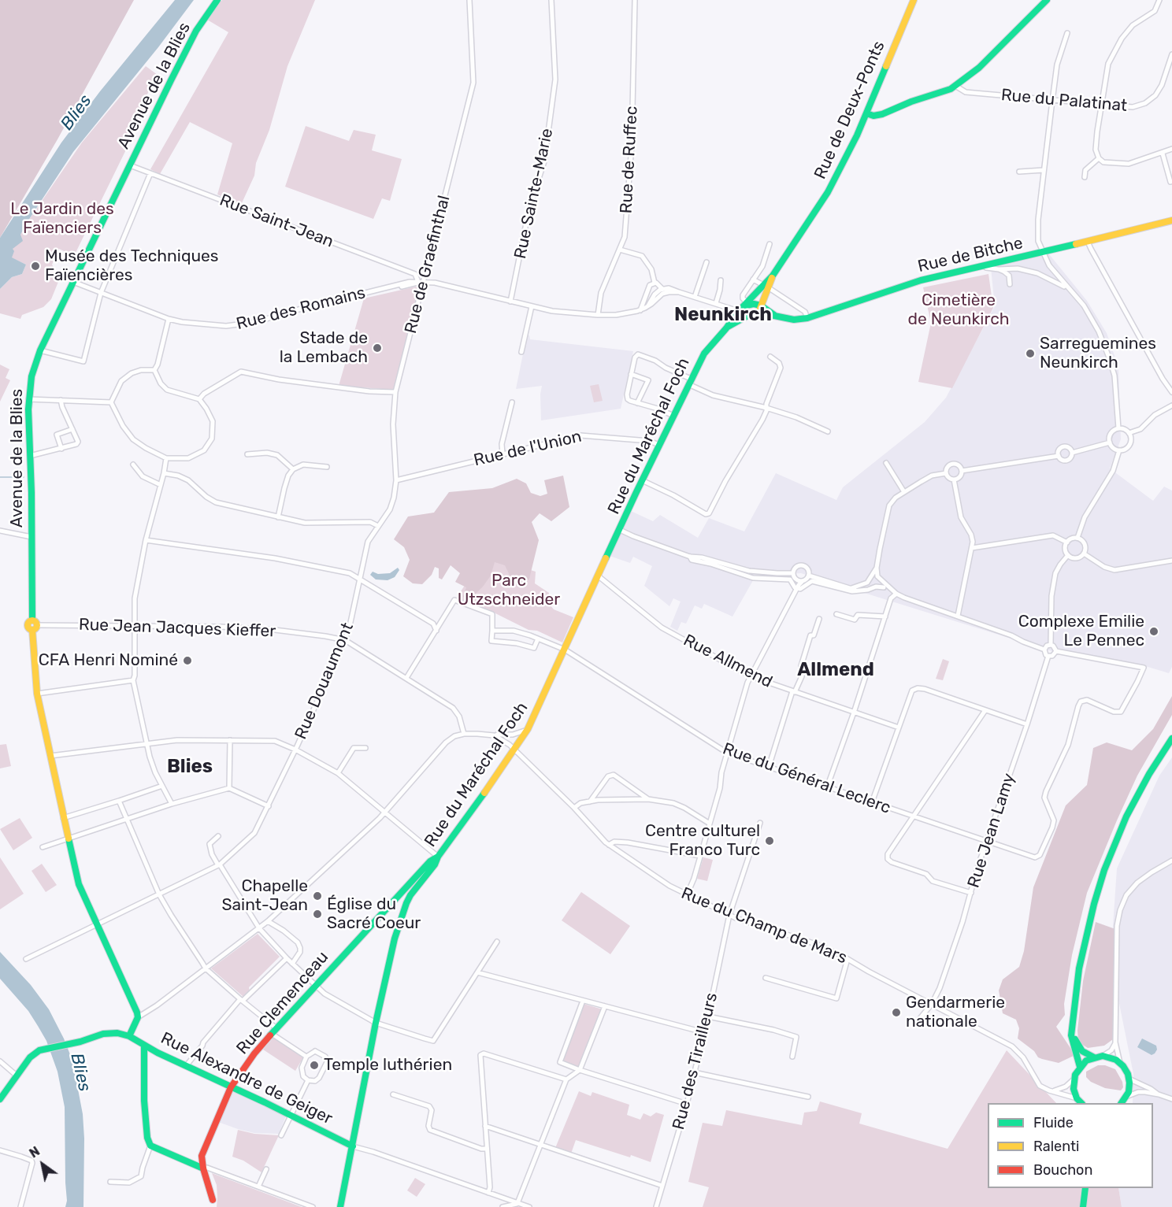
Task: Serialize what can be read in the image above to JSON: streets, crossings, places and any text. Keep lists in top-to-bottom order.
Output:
{
  "streets": {
    "main road": [
      "Avenue de la Blies",
      "Rue de Deux-Ponts",
      "Rue de Bitche",
      "Rue du Maréchal Foch",
      "Rue Clemenceau",
      "Rue Alexandre de Geiger"
    ],
    "street": [
      "Rue du Palatinat",
      "Rue de Ruffec",
      "Rue Sainte-Marie",
      "Rue Saint-Jean",
      "Rue de Graefinthal",
      "Rue des Romains",
      "Rue de l'Union",
      "Rue Jean Jacques Kieffer",
      "Rue Allmend",
      "Rue Douaumont",
      "Rue du Général Leclerc",
      "Rue Jean Lamy",
      "Rue du Champ de Mars",
      "Rue des Tirailleurs"
    ]
  },
  "crossings": [
    ["Avenue de la Blies", "Rue Saint-Jean"],
    ["Avenue de la Blies", "Rue des Romains"],
    ["Avenue de la Blies", "Rue Jean Jacques Kieffer"],
    ["Avenue de la Blies", "Rue Douaumont"],
    ["Rue de Deux-Ponts", "Rue du Maréchal Foch"],
    ["Rue de Ruffec", "Rue des Romains"],
    ["Rue Sainte-Marie", "Rue des Romains"],
    ["Rue Saint-Jean", "Rue des Romains"],
    ["Rue de Bitche", "Rue du Maréchal Foch"],
    ["Rue de Graefinthal", "Rue des Romains"],
    ["Rue de Graefinthal", "Rue de l'Union"],
    ["Rue de Graefinthal", "Rue Douaumont"],
    ["Rue du Maréchal Foch", "Rue de l'Union"],
    ["Rue du Maréchal Foch", "Rue Allmend"],
    ["Rue du Maréchal Foch", "Rue du Général Leclerc"],
    ["Rue du Maréchal Foch", "Rue du Champ de Mars"],
    ["Rue du Maréchal Foch", "Rue Clemenceau"],
    ["Rue Jean Jacques Kieffer", "Rue Douaumont"],
    ["Rue du Général Leclerc", "Rue Jean Lamy"],
    ["Rue Jean Lamy", "Rue du Champ de Mars"],
    ["Rue du Champ de Mars", "Rue des Tirailleurs"],
    ["Rue Clemenceau", "Rue Alexandre de Geiger"]
  ],
  "districts": ["Neunkirch", "Allmend", "Blies"],
  "water": ["Blies"],
  "parks": ["Le Jardin des Faïenciers", "Cimetière de Neunkirch", "Parc Utzschneider"],
  "places": [
    "Musée des Techniques Faïencières",
    "Stade de la Lembach",
    "Sarreguemines Neunkirch",
    "Complexe Emilie Le Pennec",
    "CFA Henri Nominé",
    "Centre culturel Franco Turc",
    "Chapelle Saint-Jean",
    "Église du Sacré Coeur",
    "Gendarmerie nationale",
    "Temple luthérien"
  ],
  "legend": ["Fluide", "Ralenti", "Bouchon"],
  "north": "top left"
}
